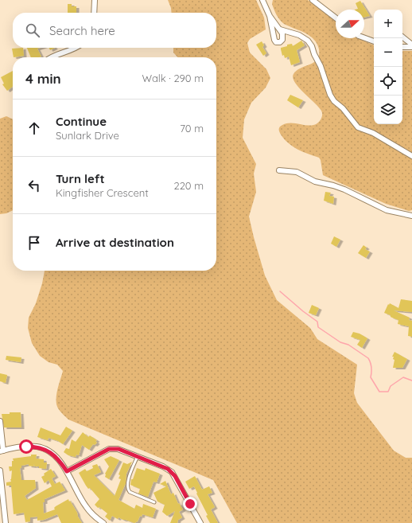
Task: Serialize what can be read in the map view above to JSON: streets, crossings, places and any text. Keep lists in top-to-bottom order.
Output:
{
  "north": "right",
  "page": {
    "map_buttons": ["+", "−"],
    "search": "Search here",
    "heading": ["4 min", "Walk · 290 m"],
    "list": [
      ["Continue", "Sunlark Drive", "70 m"],
      ["Turn left", "Kingfisher Crescent", "220 m"],
      "Arrive at destination"
    ]
  }
}
